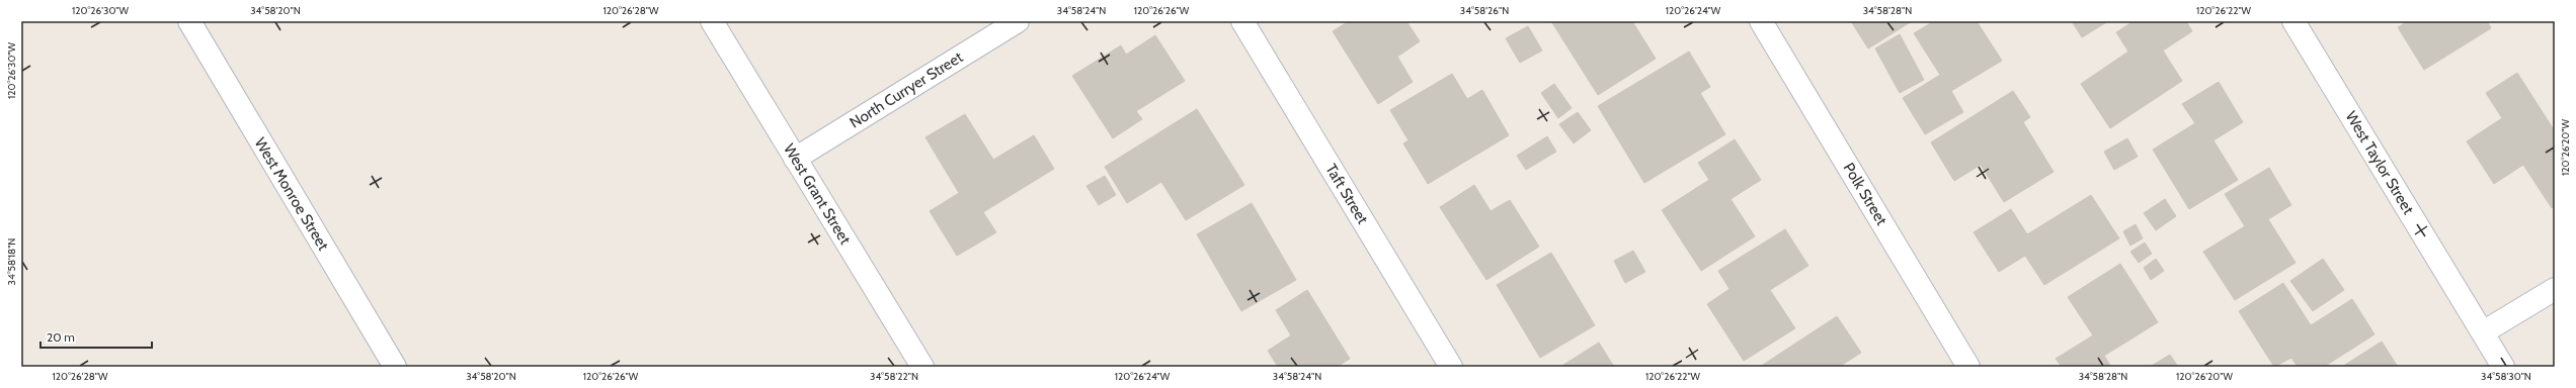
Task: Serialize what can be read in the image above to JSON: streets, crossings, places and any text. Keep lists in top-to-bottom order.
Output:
{
  "streets": {
    "street": [
      "North Curryer Street",
      "West Taylor Street",
      "West Monroe Street",
      "West Grant Street",
      "Taft Street",
      "Polk Street"
    ]
  },
  "crossings": [
    ["North Curryer Street", "West Grant Street"]
  ],
  "scale_bar": "20 m",
  "coordinates": [
    "120°26'30\"W",
    "34°58'20\"N",
    "120°26'28\"W",
    "34°58'24\"N",
    "120°26'26\"W",
    "34°58'26\"N",
    "120°26'24\"W",
    "34°58'28\"N",
    "120°26'22\"W",
    "120°26'20\"W",
    "34°58'18\"N",
    "34°58'22\"N",
    "34°58'30\"N"
  ]
}
